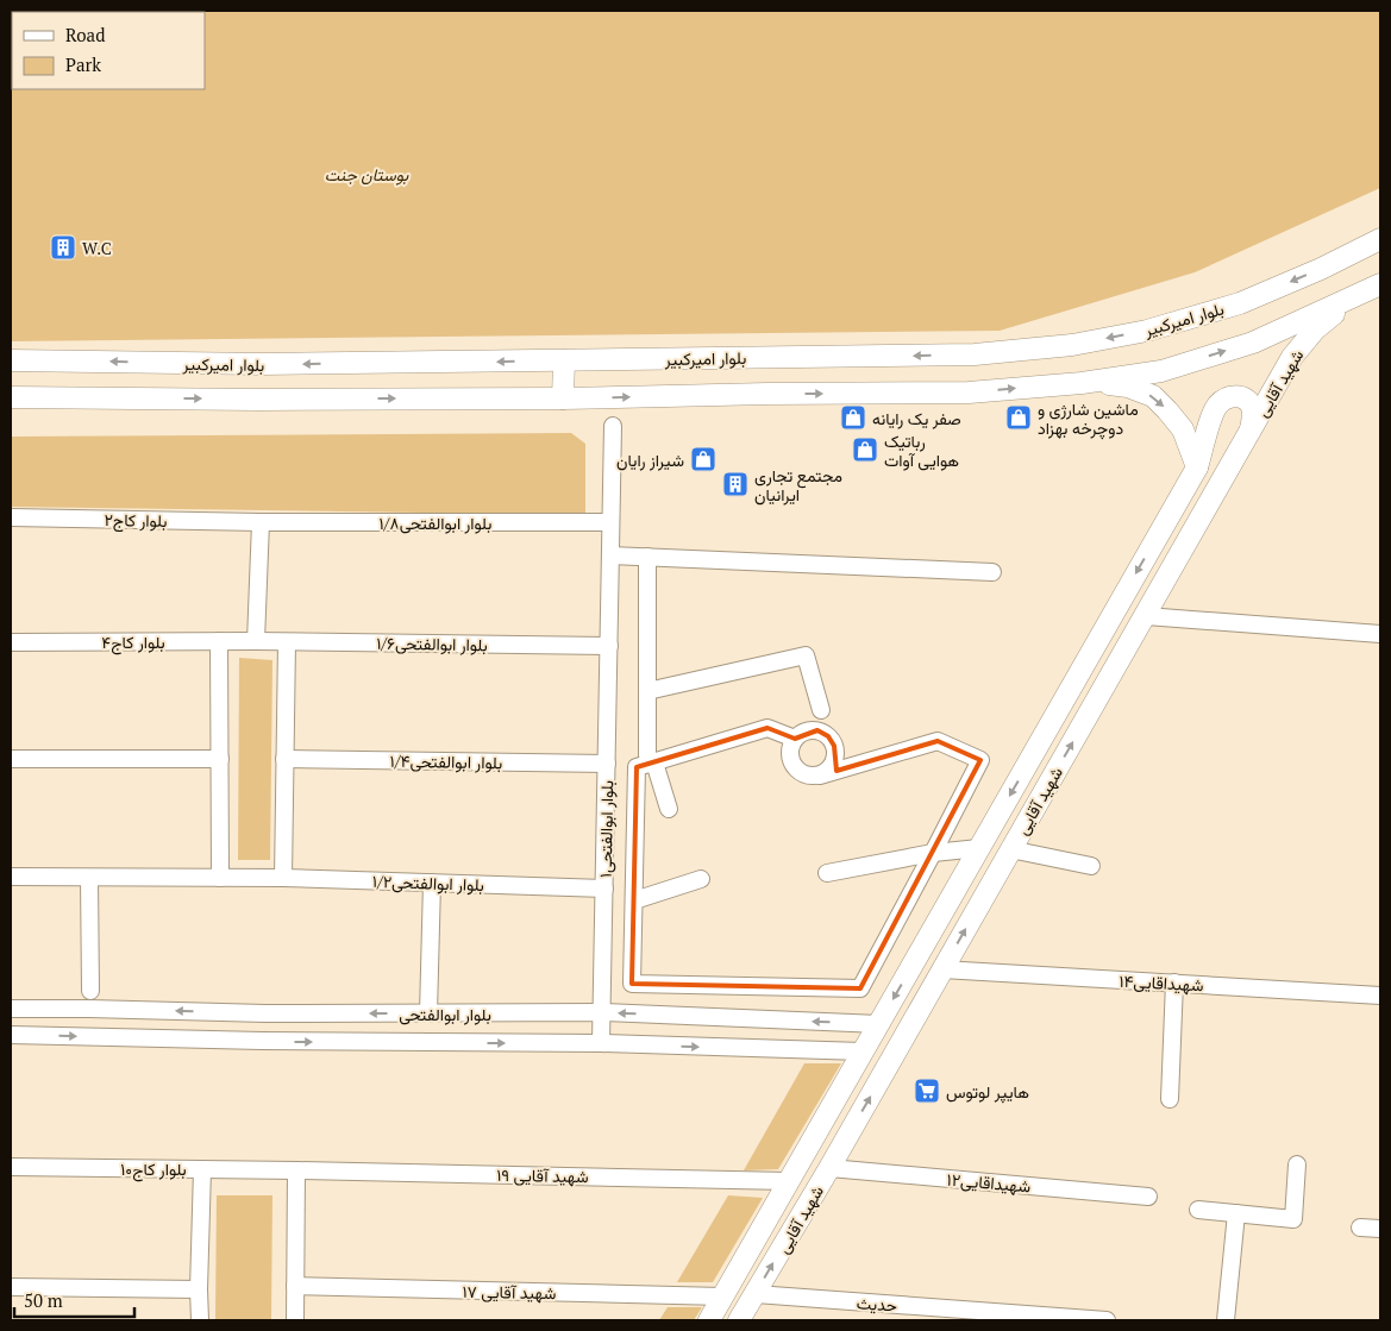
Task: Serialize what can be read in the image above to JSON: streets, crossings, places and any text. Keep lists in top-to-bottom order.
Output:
{
  "streets": {
    "main road": ["بلوار امیرکبیر", "شهید آقایی"],
    "street": [
      "بلوار کاج۲",
      "بلوار ابوالفتحی۱/۸",
      "بلوار کاج۴",
      "بلوار ابوالفتحی۱/۶",
      "بلوار ابوالفتحی۱/۴",
      "بلوار ابوالفتحی۱",
      "بلوار ابوالفتحی۱/۲",
      "شهیداقایی۱۴",
      "بلوار ابوالفتحی",
      "بلوار کاج۱۰",
      "شهید آقایی ۱۹",
      "شهیداقایی۱۲",
      "شهید آقایی ۱۷",
      "حدیث"
    ]
  },
  "crossings": [
    ["شهید آقایی", "شهیداقایی۱۴"],
    ["شهید آقایی", "بلوار ابوالفتحی"],
    ["شهید آقایی", "شهید آقایی ۱۹"],
    ["شهید آقایی", "شهیداقایی۱۲"],
    ["شهید آقایی", "شهید آقایی ۱۷"],
    ["شهید آقایی", "حدیث"],
    ["بلوار کاج۲", "بلوار ابوالفتحی۱/۸"],
    ["بلوار ابوالفتحی۱/۸", "بلوار ابوالفتحی۱"],
    ["بلوار کاج۴", "بلوار ابوالفتحی۱/۶"],
    ["بلوار ابوالفتحی۱/۶", "بلوار ابوالفتحی۱"],
    ["بلوار ابوالفتحی۱/۴", "بلوار ابوالفتحی۱"],
    ["بلوار ابوالفتحی۱", "بلوار ابوالفتحی۱/۲"],
    ["بلوار ابوالفتحی۱", "بلوار ابوالفتحی"],
    ["بلوار کاج۱۰", "شهید آقایی ۱۹"]
  ],
  "parks": ["بوستان جنت"],
  "places": {
    "building": ["W.C", "مجتمع تجاری ایرانیان"],
    "shop": [
      "صفر یک رایانه",
      "ماشین شارژی و دوچرخه بهزاد",
      "رباتیک هوایی آوات",
      "شیراز رایان"
    ],
    "supermarket": ["هایپر لوتوس"]
  },
  "legend": ["Road", "Park"],
  "scale_bar": "50 m"
}
